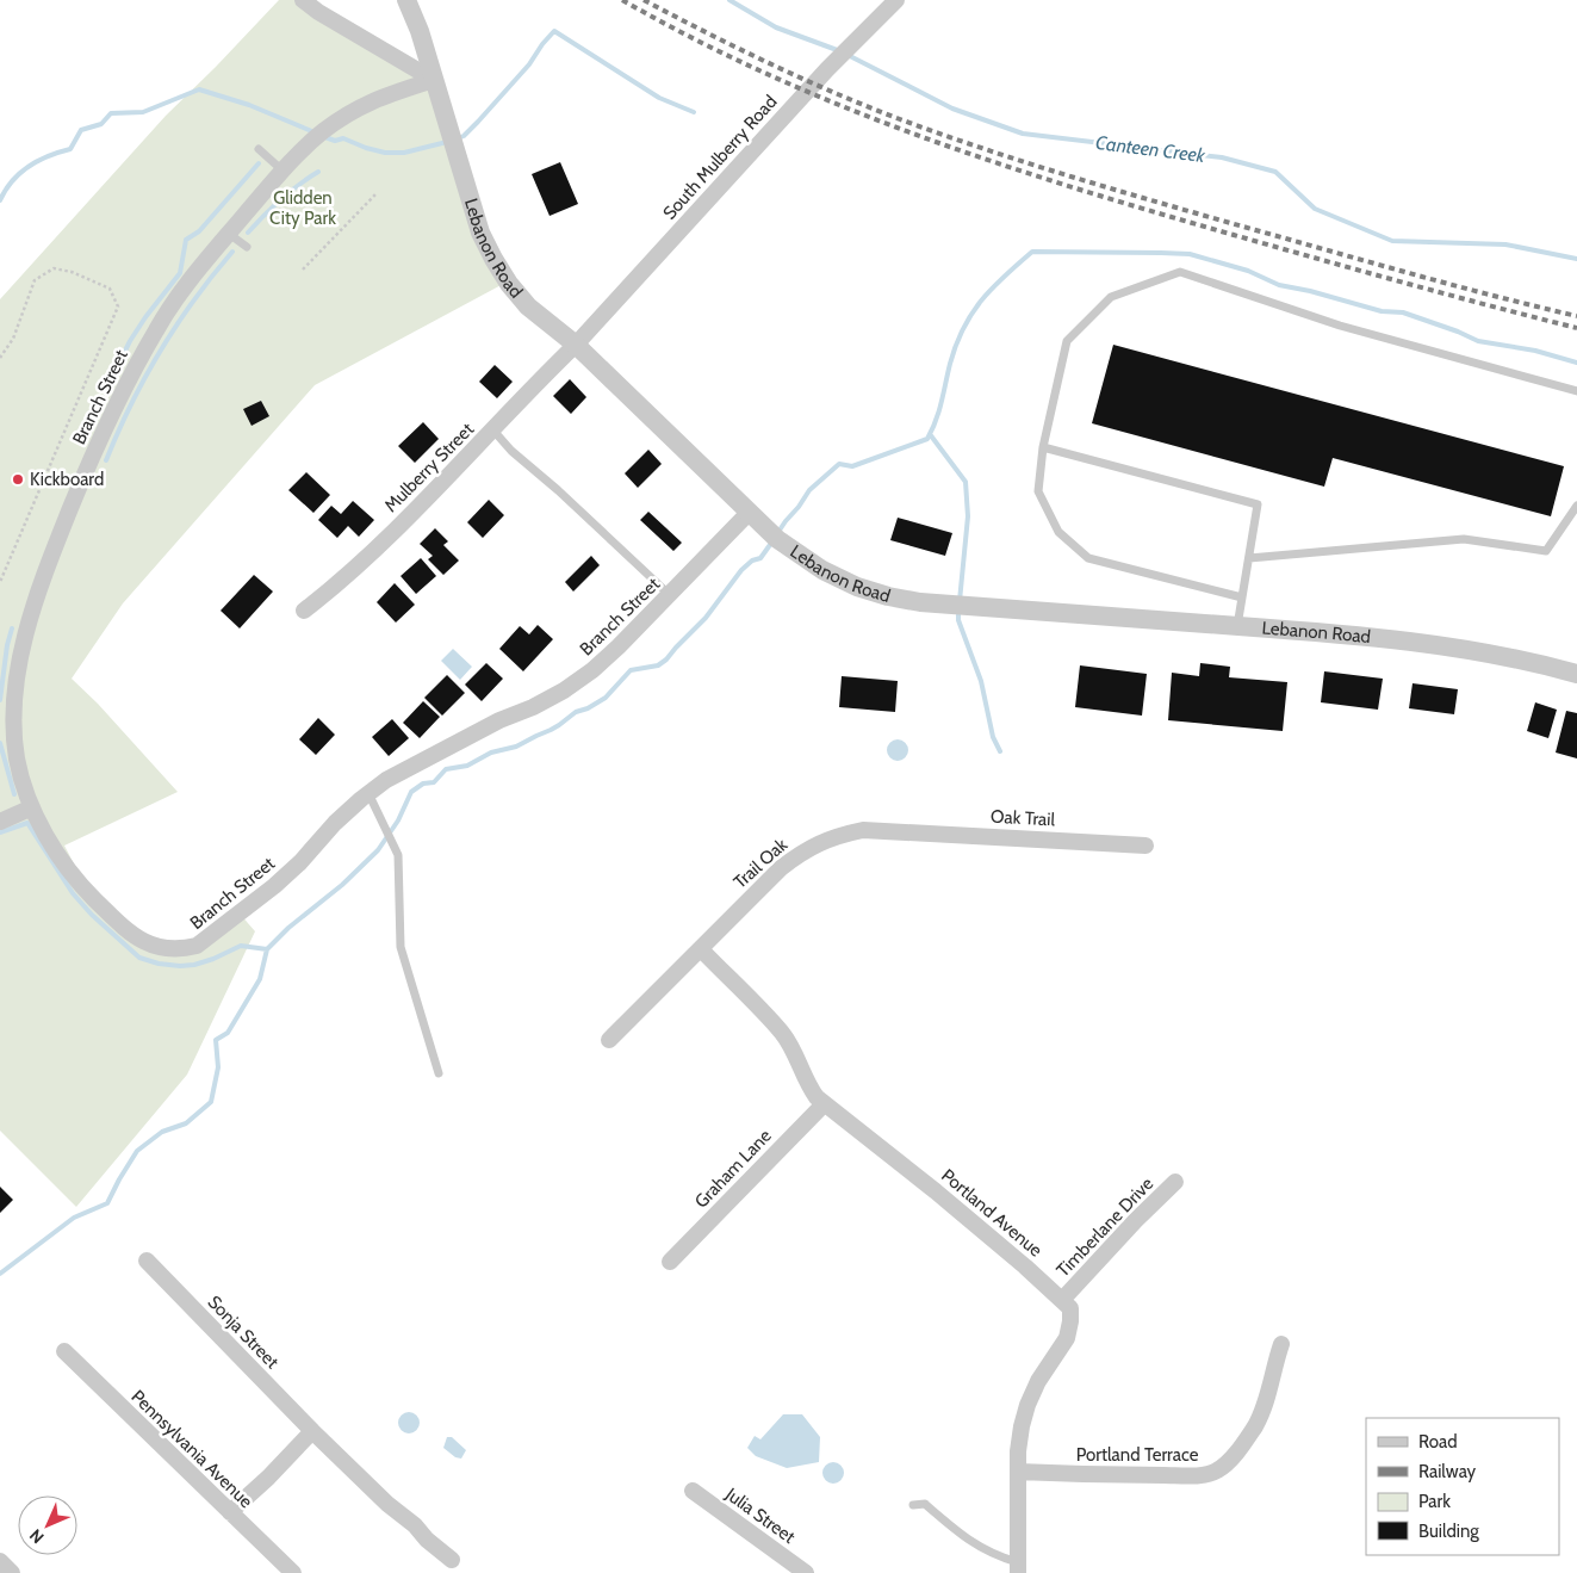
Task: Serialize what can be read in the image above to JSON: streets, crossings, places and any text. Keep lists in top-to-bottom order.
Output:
{
  "streets": {
    "street": [
      "South Mulberry Road",
      "Lebanon Road",
      "Branch Street",
      "Mulberry Street",
      "Oak Trail",
      "Trail Oak",
      "Graham Lane",
      "Portland Avenue",
      "Timberlane Drive",
      "Sonja Street",
      "Pennsylvania Avenue",
      "Portland Terrace",
      "Julia Street"
    ]
  },
  "crossings": [
    ["South Mulberry Road", "Lebanon Road"],
    ["South Mulberry Road", "Mulberry Street"],
    ["Lebanon Road", "Branch Street"],
    ["Lebanon Road", "Mulberry Street"],
    ["Oak Trail", "Trail Oak"],
    ["Trail Oak", "Portland Avenue"],
    ["Graham Lane", "Portland Avenue"],
    ["Portland Avenue", "Timberlane Drive"]
  ],
  "water": ["Canteen Creek"],
  "parks": ["Glidden City Park"],
  "places": ["Kickboard"],
  "legend": [
    "Road",
    "Railway",
    "Park",
    "Building"
  ],
  "north": "bottom left"
}
